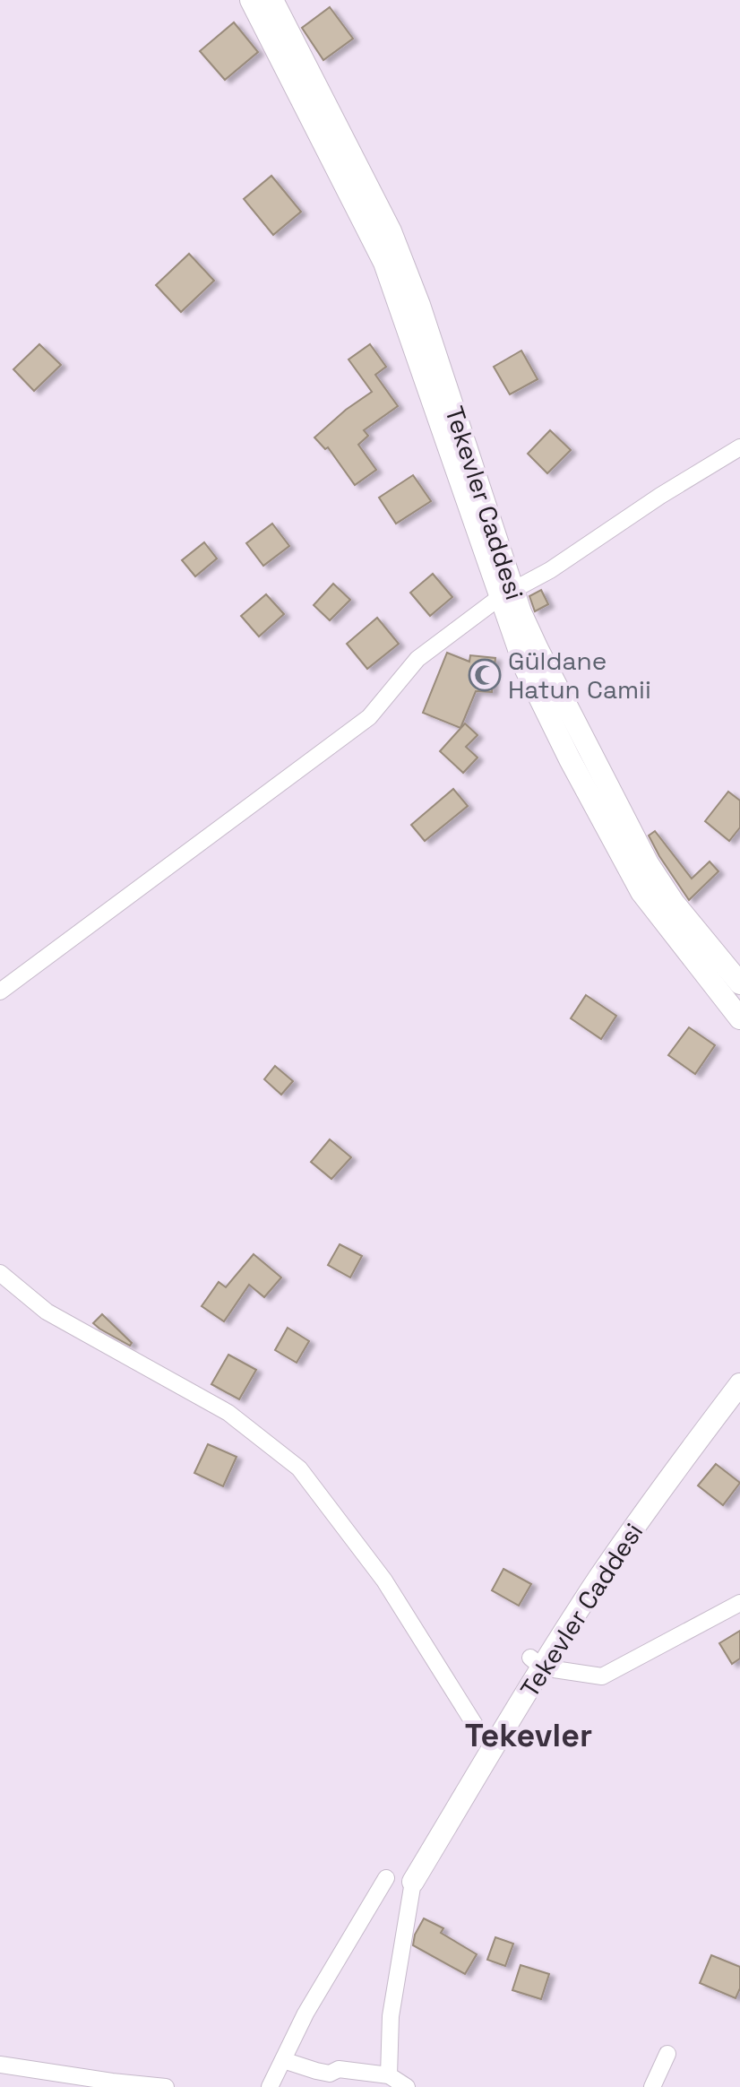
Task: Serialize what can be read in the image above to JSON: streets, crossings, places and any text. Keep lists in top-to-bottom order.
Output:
{
  "streets": {
    "street": ["Tekevler Caddesi"]
  },
  "districts": ["Tekevler"],
  "places": {
    "mosque": ["Güldane Hatun Camii"]
  }
}
